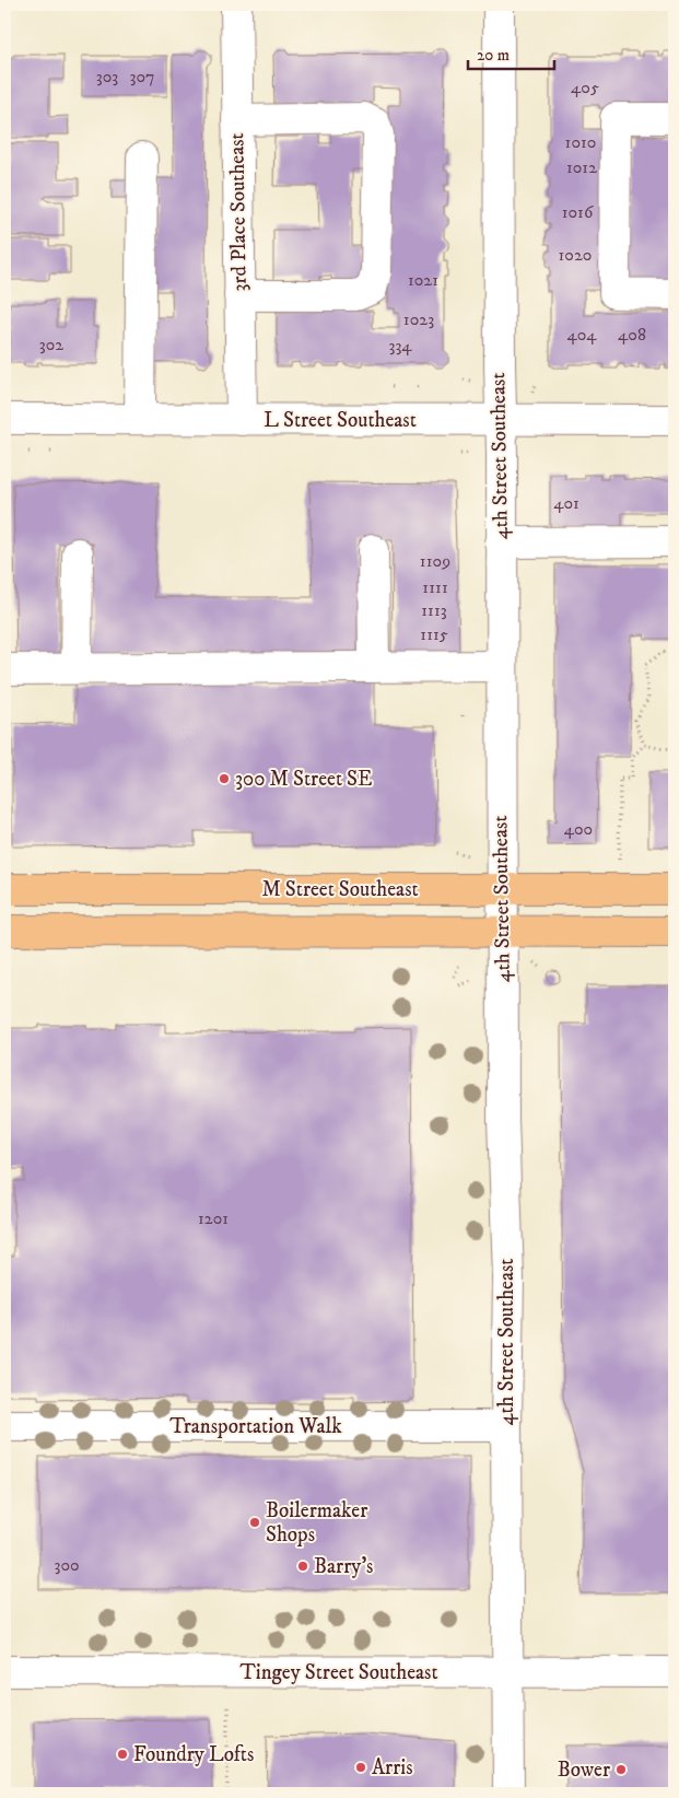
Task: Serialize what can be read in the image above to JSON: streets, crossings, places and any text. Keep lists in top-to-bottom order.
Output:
{
  "streets": {
    "main road": ["M Street Southeast"],
    "street": [
      "3rd Place Southeast",
      "L Street Southeast",
      "4th Street Southeast",
      "Transportation Walk",
      "Tingey Street Southeast"
    ]
  },
  "crossings": [
    ["3rd Place Southeast", "L Street Southeast"],
    ["L Street Southeast", "4th Street Southeast"],
    ["4th Street Southeast", "M Street Southeast"],
    ["4th Street Southeast", "Transportation Walk"],
    ["4th Street Southeast", "Tingey Street Southeast"]
  ],
  "places": [
    "300 M Street SE",
    "Boilermaker Shops",
    "Barry's",
    "Foundry Lofts",
    "Arris",
    "Bower"
  ],
  "house_numbers": [
    "303",
    "307",
    "405",
    "1010",
    "1012",
    "1016",
    "1020",
    "1021",
    "1023",
    "404",
    "408",
    "302",
    "334",
    "401",
    "1109",
    "1111",
    "1113",
    "1115",
    "400",
    "1201",
    "300"
  ],
  "scale_bar": "20 m"
}
